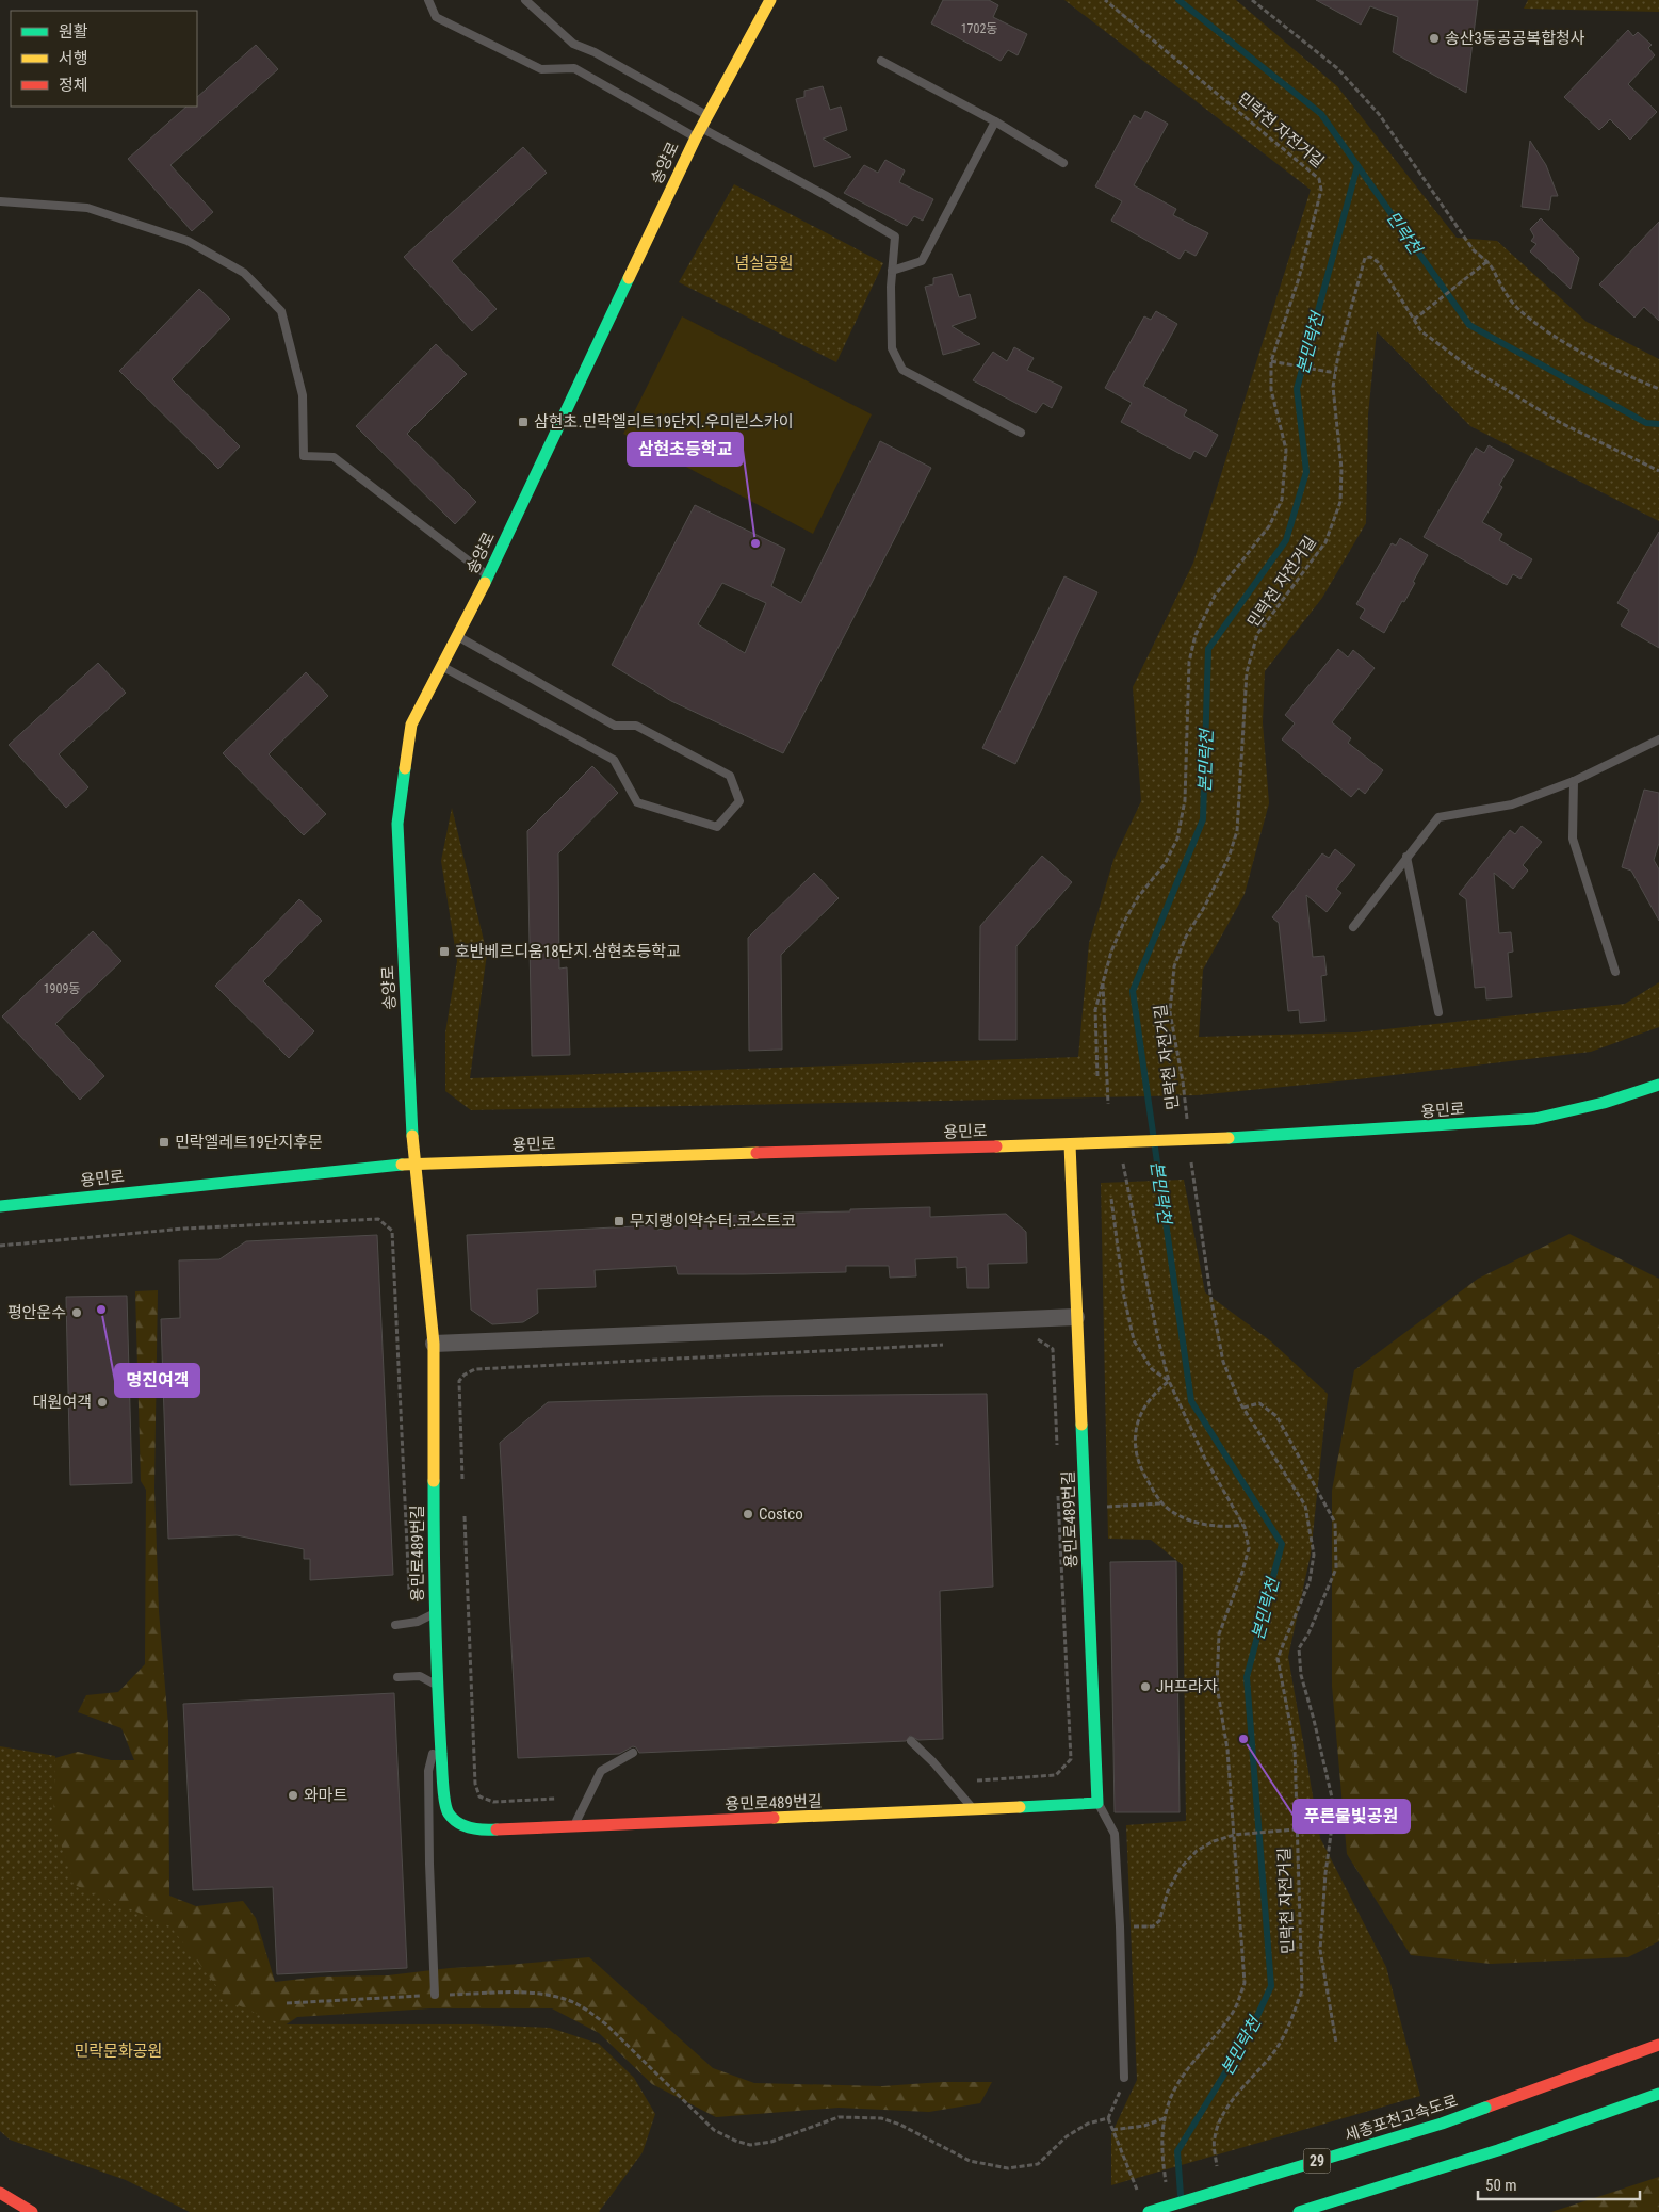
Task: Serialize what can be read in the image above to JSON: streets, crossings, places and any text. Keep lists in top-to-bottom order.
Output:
{
  "streets": {
    "main road": [
      "송양로",
      "용민로",
      "용민로489번길",
      "세종포천고속도로",
      "29"
    ],
    "path": ["민락천 자전거길"]
  },
  "crossings": [
    ["민락천 자전거길", "용민로"],
    ["송양로", "용민로"],
    ["송양로", "용민로489번길"],
    ["용민로", "용민로489번길"]
  ],
  "water": ["민락천", "본민락천"],
  "parks": ["념실공원", "민락문화공원"],
  "places": {
    "other": [
      "송산3동공공복합청사",
      "삼현초등학교",
      "명진여객",
      "평안운수",
      "대원여객",
      "Costco",
      "JH프라자",
      "푸른물빛공원",
      "와마트"
    ],
    "transit": [
      "삼현초.민락엘리트19단지.우미린스카이",
      "호반베르디움18단지.삼현초등학교",
      "민락엘레트19단지후문",
      "무지랭이약수터.코스트코"
    ]
  },
  "house_numbers": ["1702동", "1909동"],
  "legend": ["원활", "서행", "정체"],
  "scale_bar": "50 m"
}
